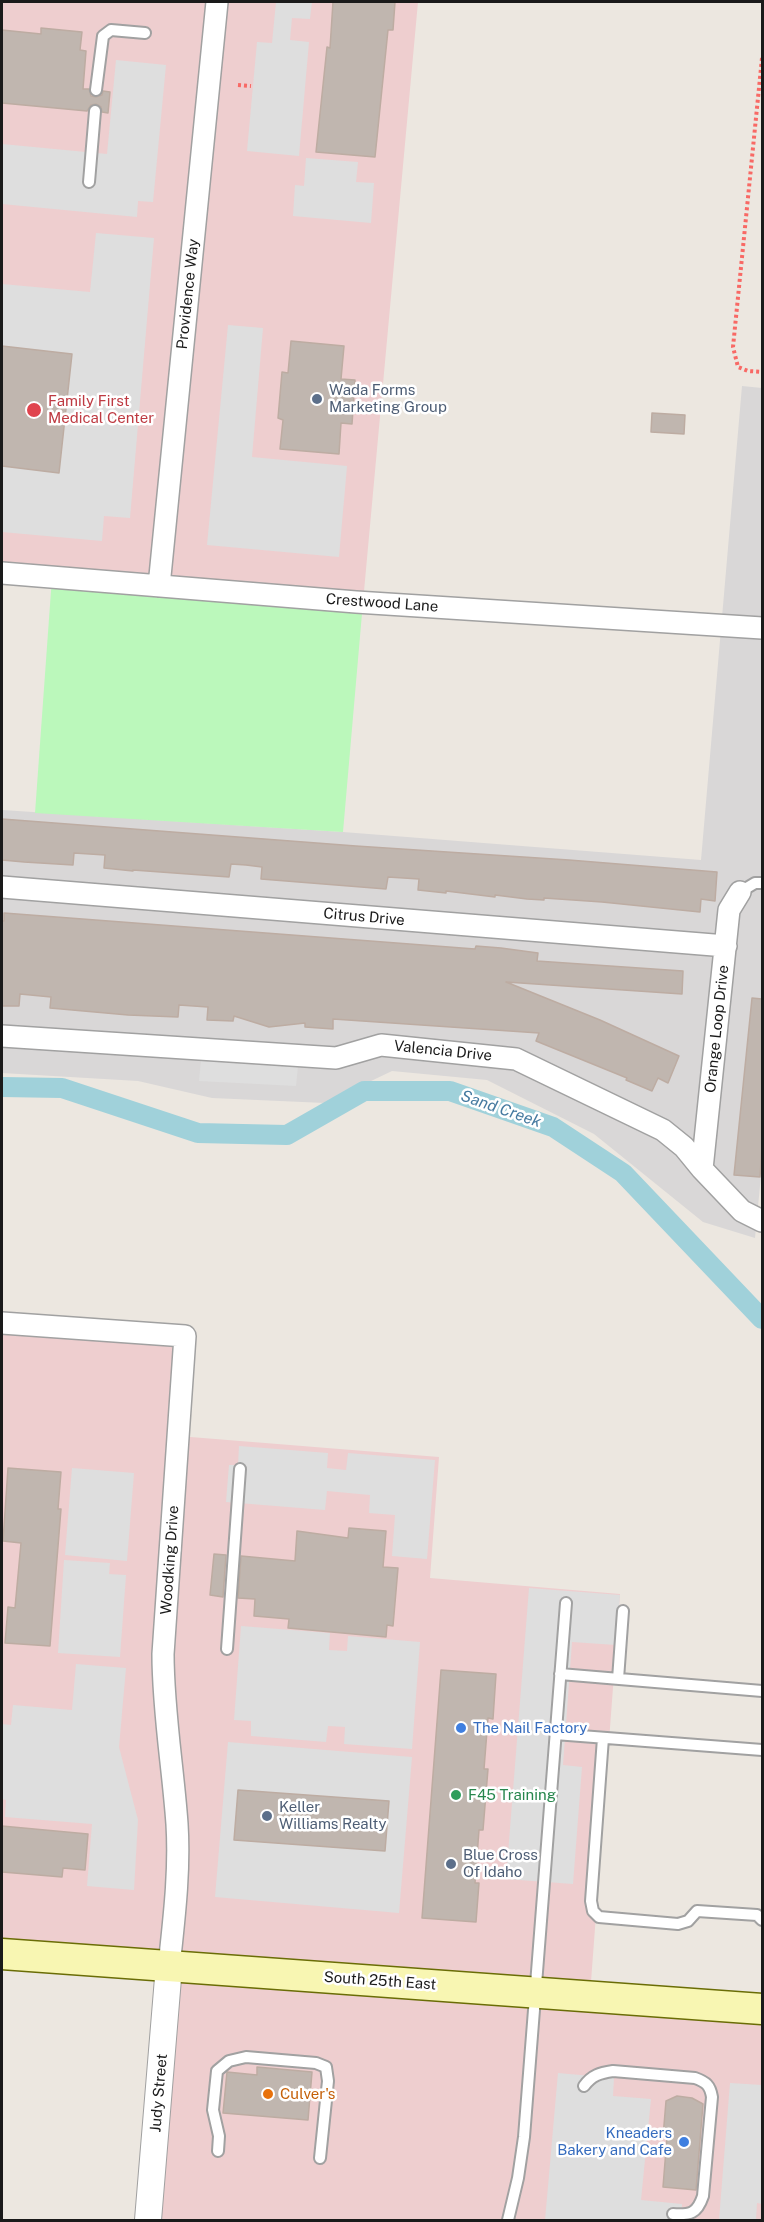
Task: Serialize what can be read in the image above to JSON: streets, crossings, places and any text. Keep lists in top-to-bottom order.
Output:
{
  "streets": {
    "main road": ["South 25th East"],
    "street": [
      "Providence Way",
      "Crestwood Lane",
      "Citrus Drive",
      "Orange Loop Drive",
      "Valencia Drive",
      "Woodking Drive",
      "Judy Street"
    ]
  },
  "crossings": [
    ["Providence Way", "Crestwood Lane"],
    ["Citrus Drive", "Orange Loop Drive"],
    ["Orange Loop Drive", "Valencia Drive"],
    ["Woodking Drive", "South 25th East"],
    ["Woodking Drive", "Judy Street"],
    ["South 25th East", "Judy Street"]
  ],
  "water": ["Sand Creek"],
  "places": [
    "Wada Forms Marketing Group",
    "Family First Medical Center",
    "The Nail Factory",
    "F45 Training",
    "Keller Williams Realty",
    "Blue Cross Of Idaho",
    "Culver's",
    "Kneaders Bakery and Cafe"
  ]
}
